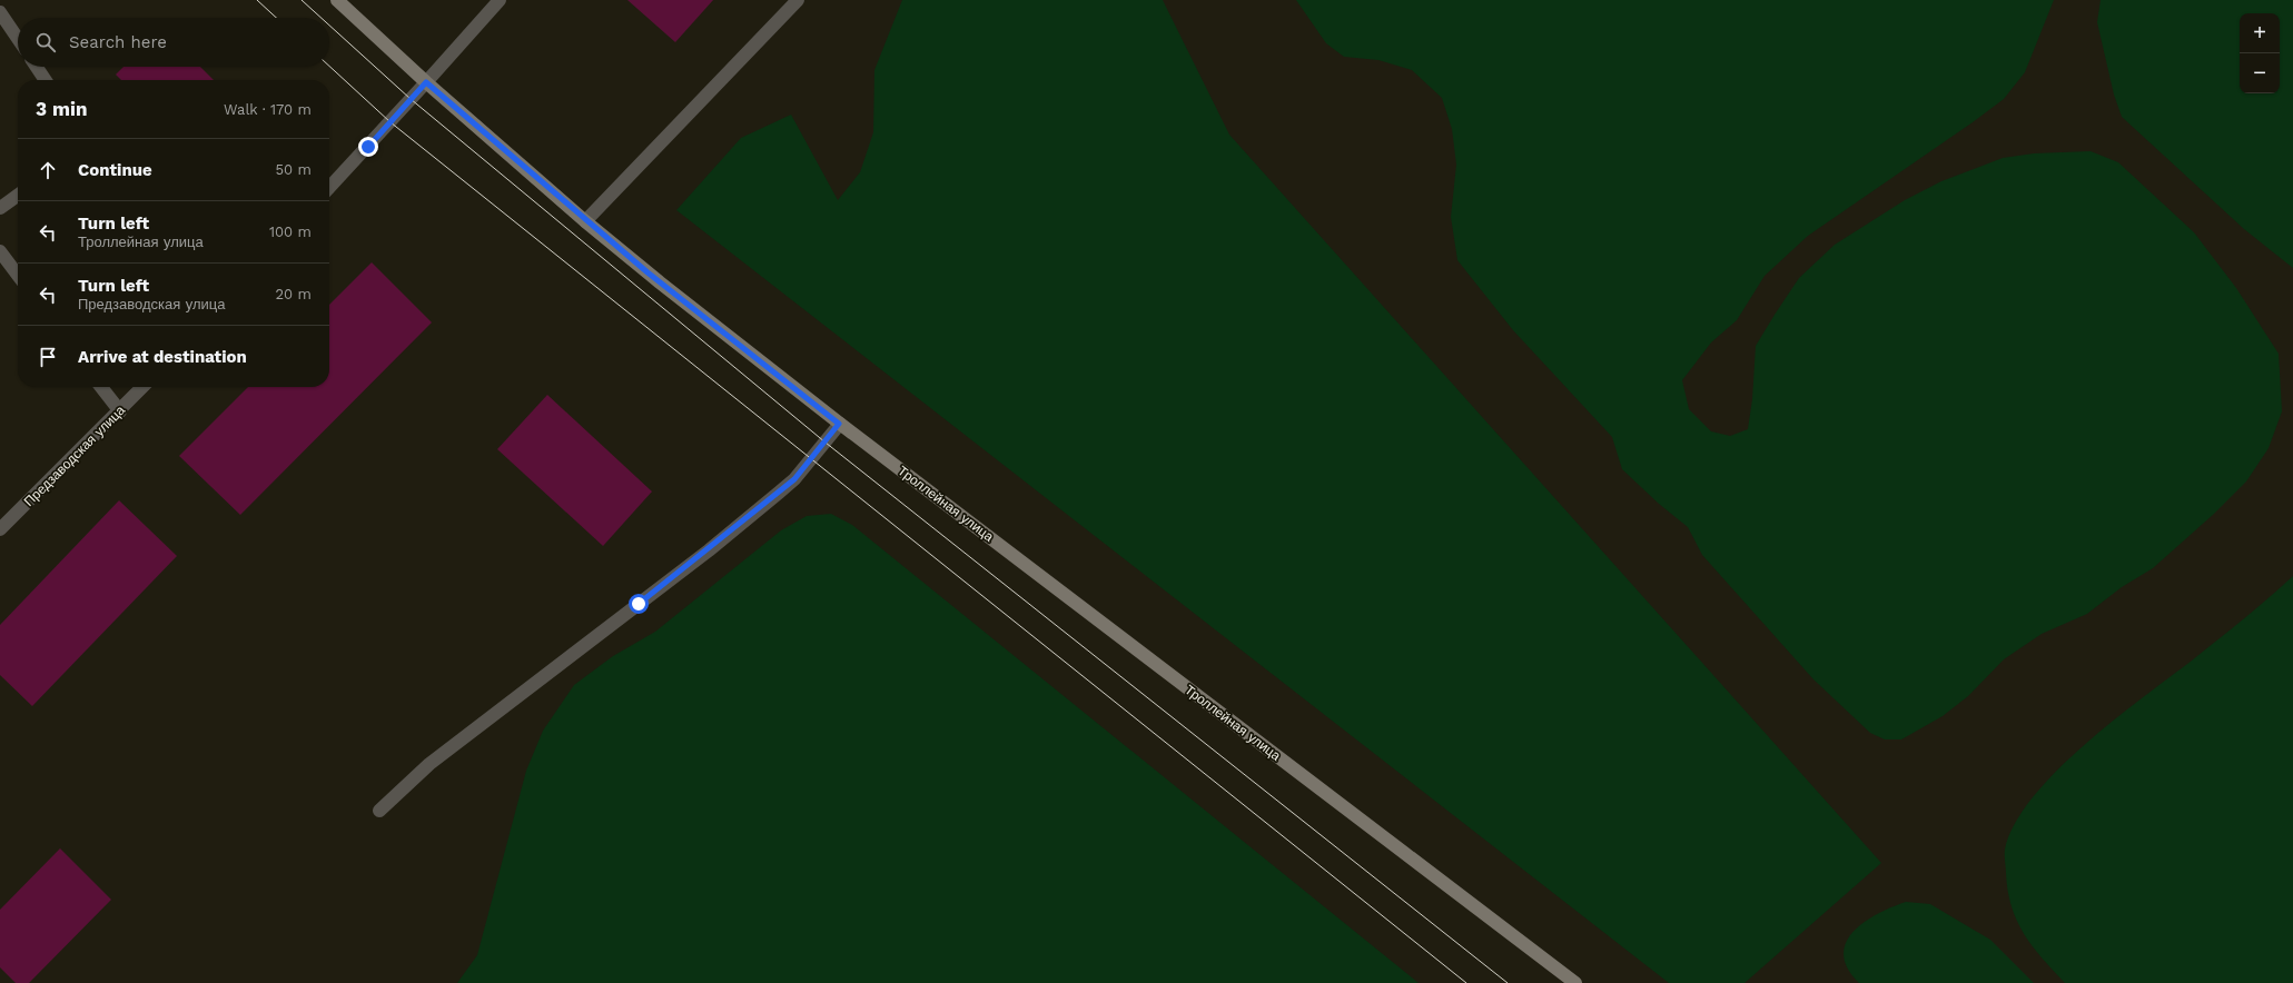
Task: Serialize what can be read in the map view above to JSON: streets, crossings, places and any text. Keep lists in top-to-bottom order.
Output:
{
  "streets": {
    "street": ["Предзаводская улица", "Троллейная улица"]
  },
  "page": {
    "map_buttons": ["+", "−"],
    "search": "Search here",
    "heading": ["3 min", "Walk · 170 m"],
    "list": [
      ["Continue", "50 m"],
      ["Turn left", "Троллейная улица", "100 m"],
      ["Turn left", "Предзаводская улица", "20 m"],
      "Arrive at destination"
    ]
  }
}
